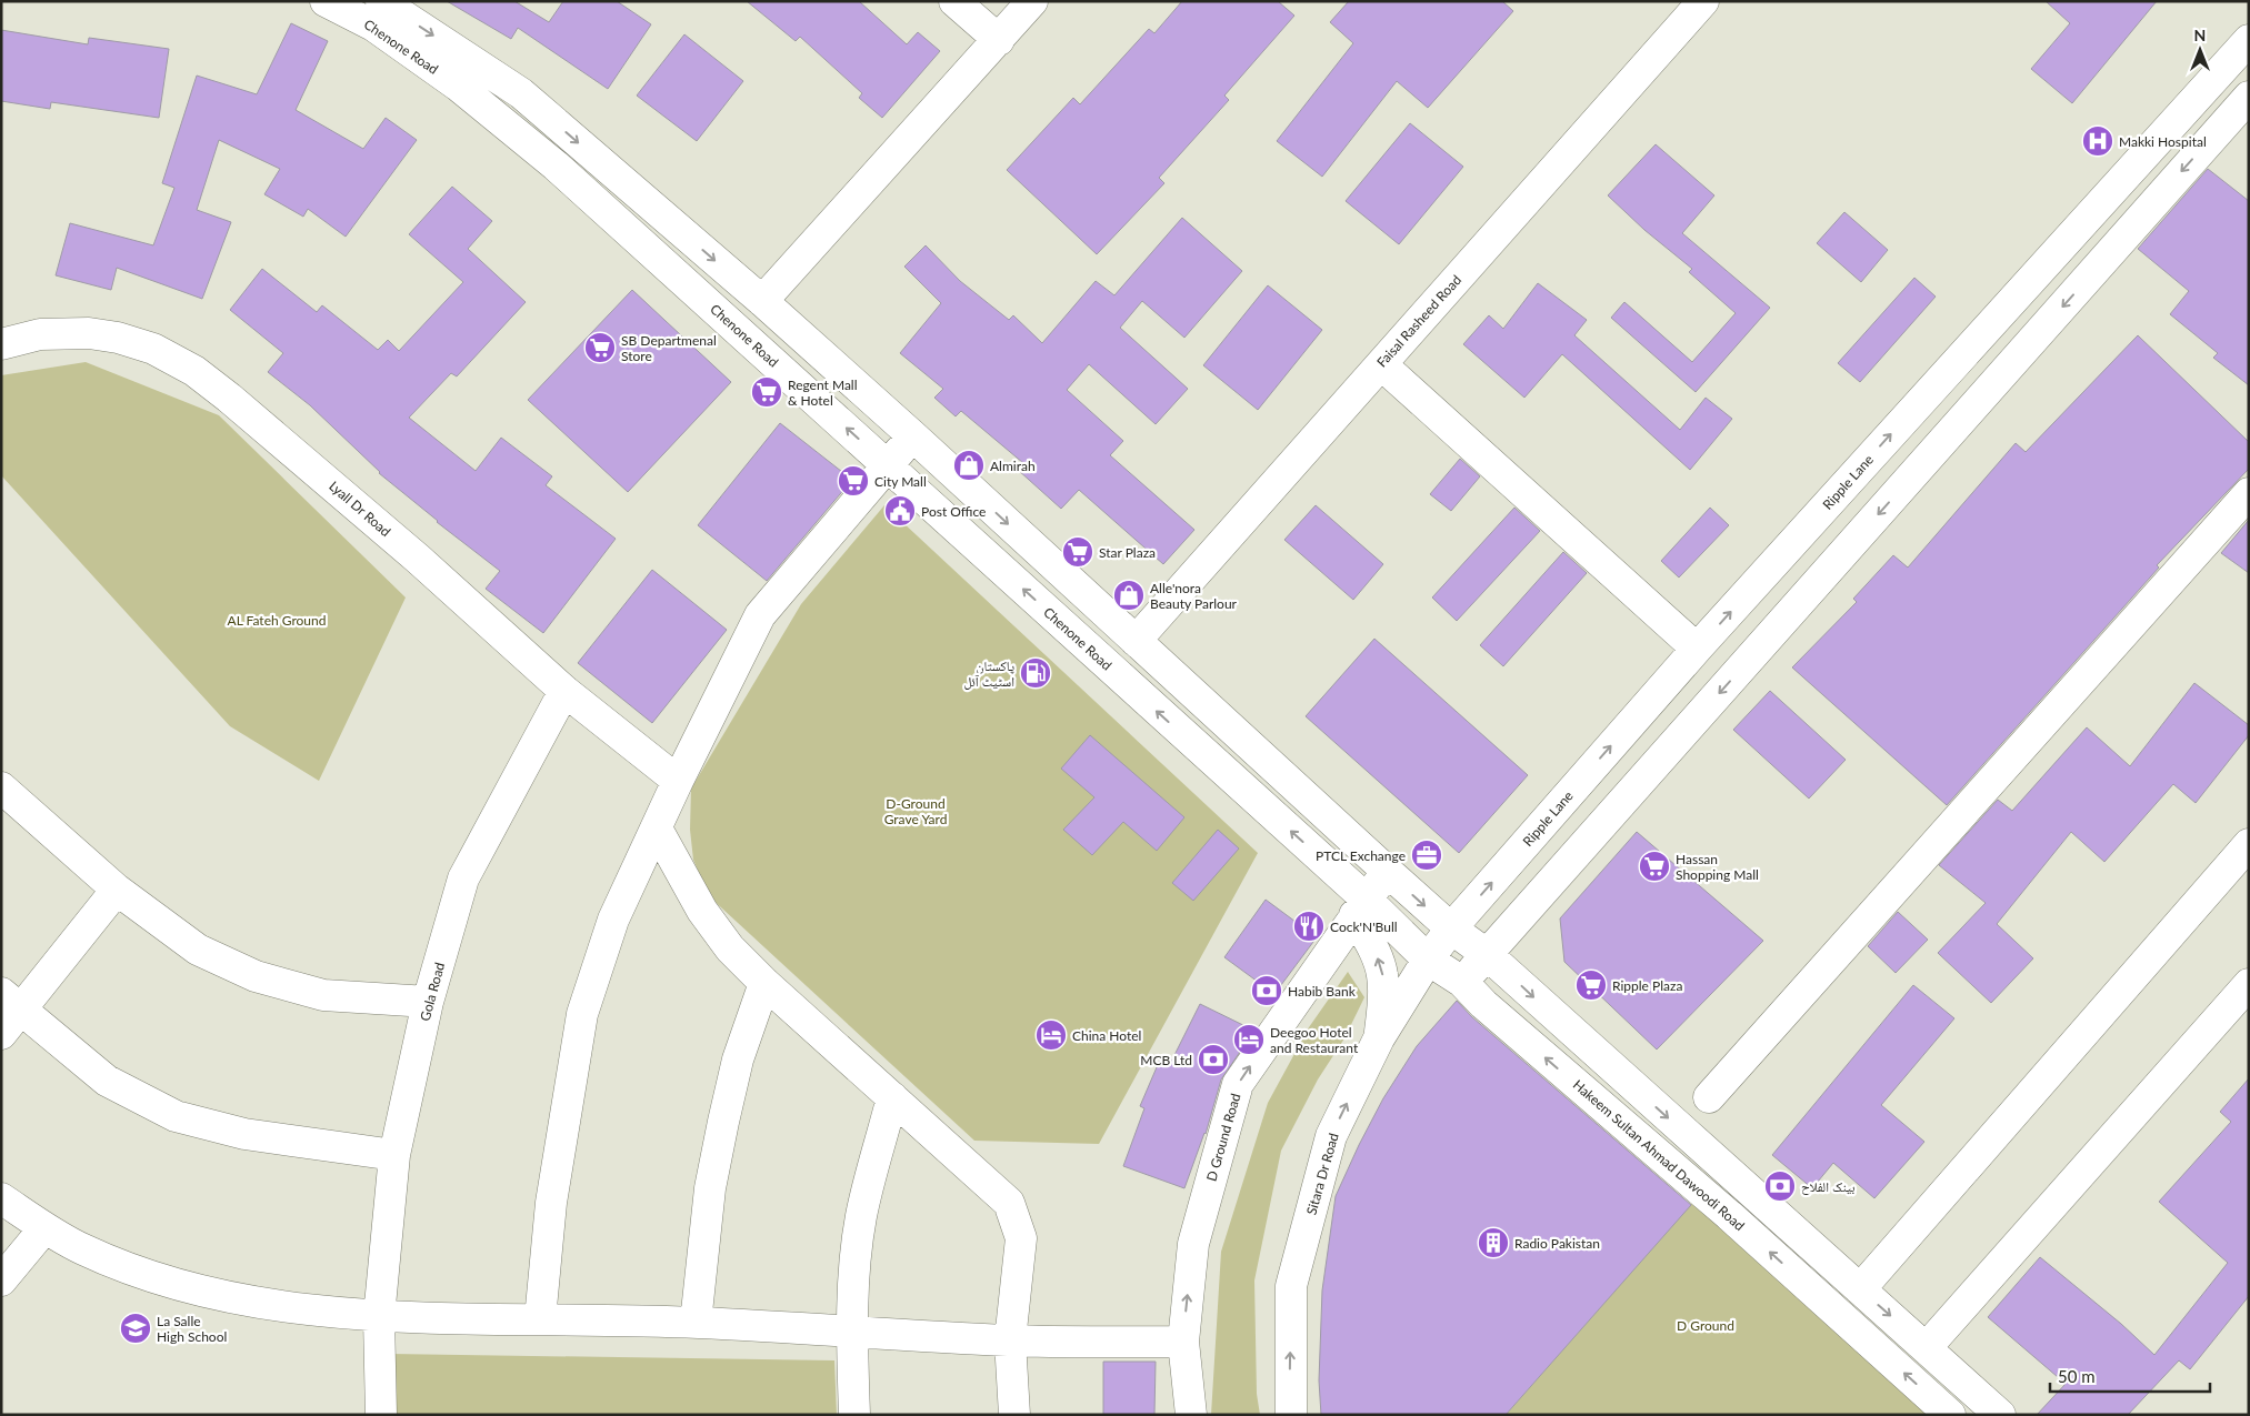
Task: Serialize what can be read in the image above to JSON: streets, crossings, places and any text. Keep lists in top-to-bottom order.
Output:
{
  "streets": {
    "street": [
      "Chenone Road",
      "Faisal Rasheed Road",
      "Ripple Lane",
      "Lyall Dr Road",
      "Gola Road",
      "D Ground Road",
      "Hakeem Sultan Ahmad Dawoodi Road",
      "Sitara Dr Road"
    ]
  },
  "crossings": [
    ["Chenone Road", "Faisal Rasheed Road"],
    ["Chenone Road", "Ripple Lane"],
    ["Chenone Road", "D Ground Road"],
    ["Chenone Road", "Hakeem Sultan Ahmad Dawoodi Road"],
    ["Chenone Road", "Sitara Dr Road"],
    ["Ripple Lane", "Sitara Dr Road"],
    ["Lyall Dr Road", "Gola Road"],
    ["D Ground Road", "Hakeem Sultan Ahmad Dawoodi Road"],
    ["Hakeem Sultan Ahmad Dawoodi Road", "Sitara Dr Road"]
  ],
  "one_way": ["D Ground Road", "Sitara Dr Road"],
  "parks": ["AL Fateh Ground", "D-Ground Grave Yard", "D Ground"],
  "places": {
    "hospital": ["Makki Hospital"],
    "supermarket": [
      "SB Departmenal Store",
      "Regent Mall & Hotel",
      "City Mall",
      "Star Plaza",
      "Hassan Shopping Mall",
      "Ripple Plaza"
    ],
    "shop": ["Almirah", "Alle'nora Beauty Parlour"],
    "public building": ["Post Office"],
    "fuel station": ["پاکستان اسٹیٹ آئل"],
    "office": ["PTCL Exchange"],
    "restaurant": ["Cock'N'Bull"],
    "bank": ["Habib Bank", "MCB Ltd", "بینک الفلاح"],
    "hotel": ["China Hotel", "Deegoo Hotel and Restaurant"],
    "building": ["Radio Pakistan"],
    "school or university": ["La Salle High School"]
  },
  "scale_bar": "50 m",
  "north": "top"
}
